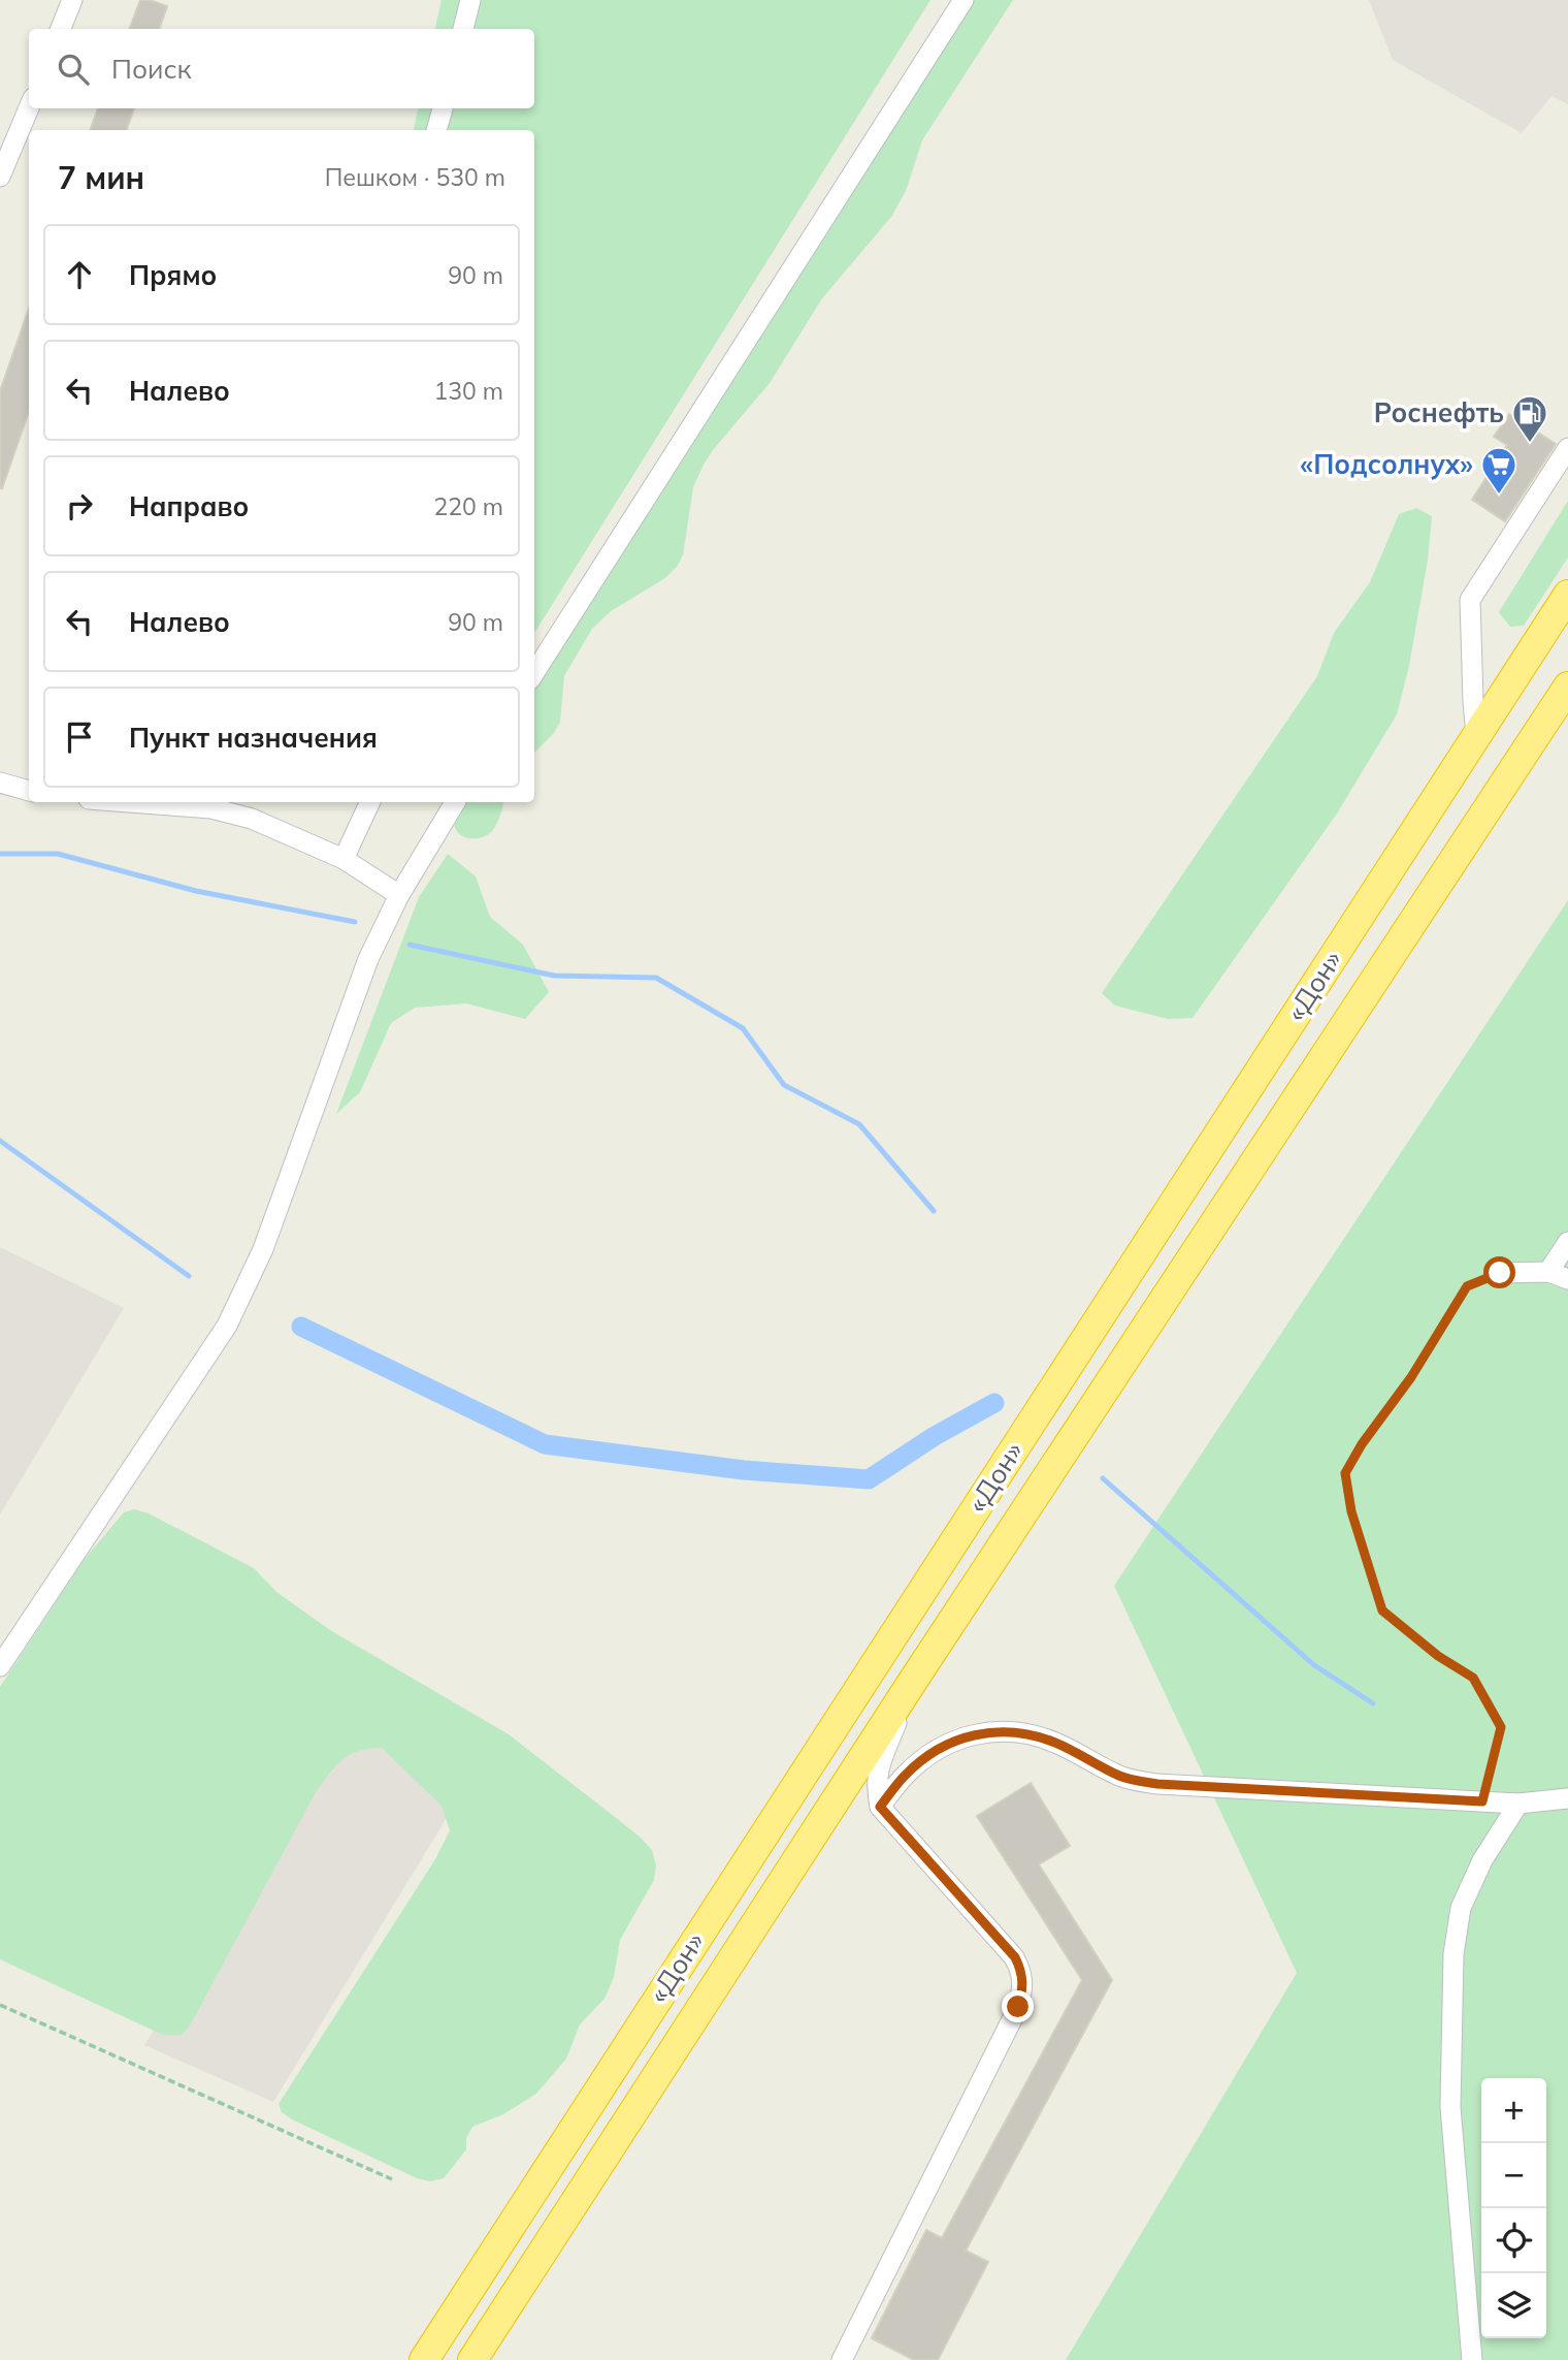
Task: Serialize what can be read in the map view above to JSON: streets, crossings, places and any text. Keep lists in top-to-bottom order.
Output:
{
  "streets": {
    "highway": ["«Дон»"]
  },
  "places": {
    "fuel station": ["Роснефть"],
    "supermarket": ["«Подсолнух»"]
  },
  "page": {
    "search": "Поиск",
    "heading": ["7 мин", "Пешком · 530 m"],
    "list": [
      ["Прямо", "90 m"],
      ["Налево", "130 m"],
      ["Направо", "220 m"],
      ["Налево", "90 m"],
      "Пункт назначения"
    ],
    "map_buttons": ["+", "−"]
  }
}
